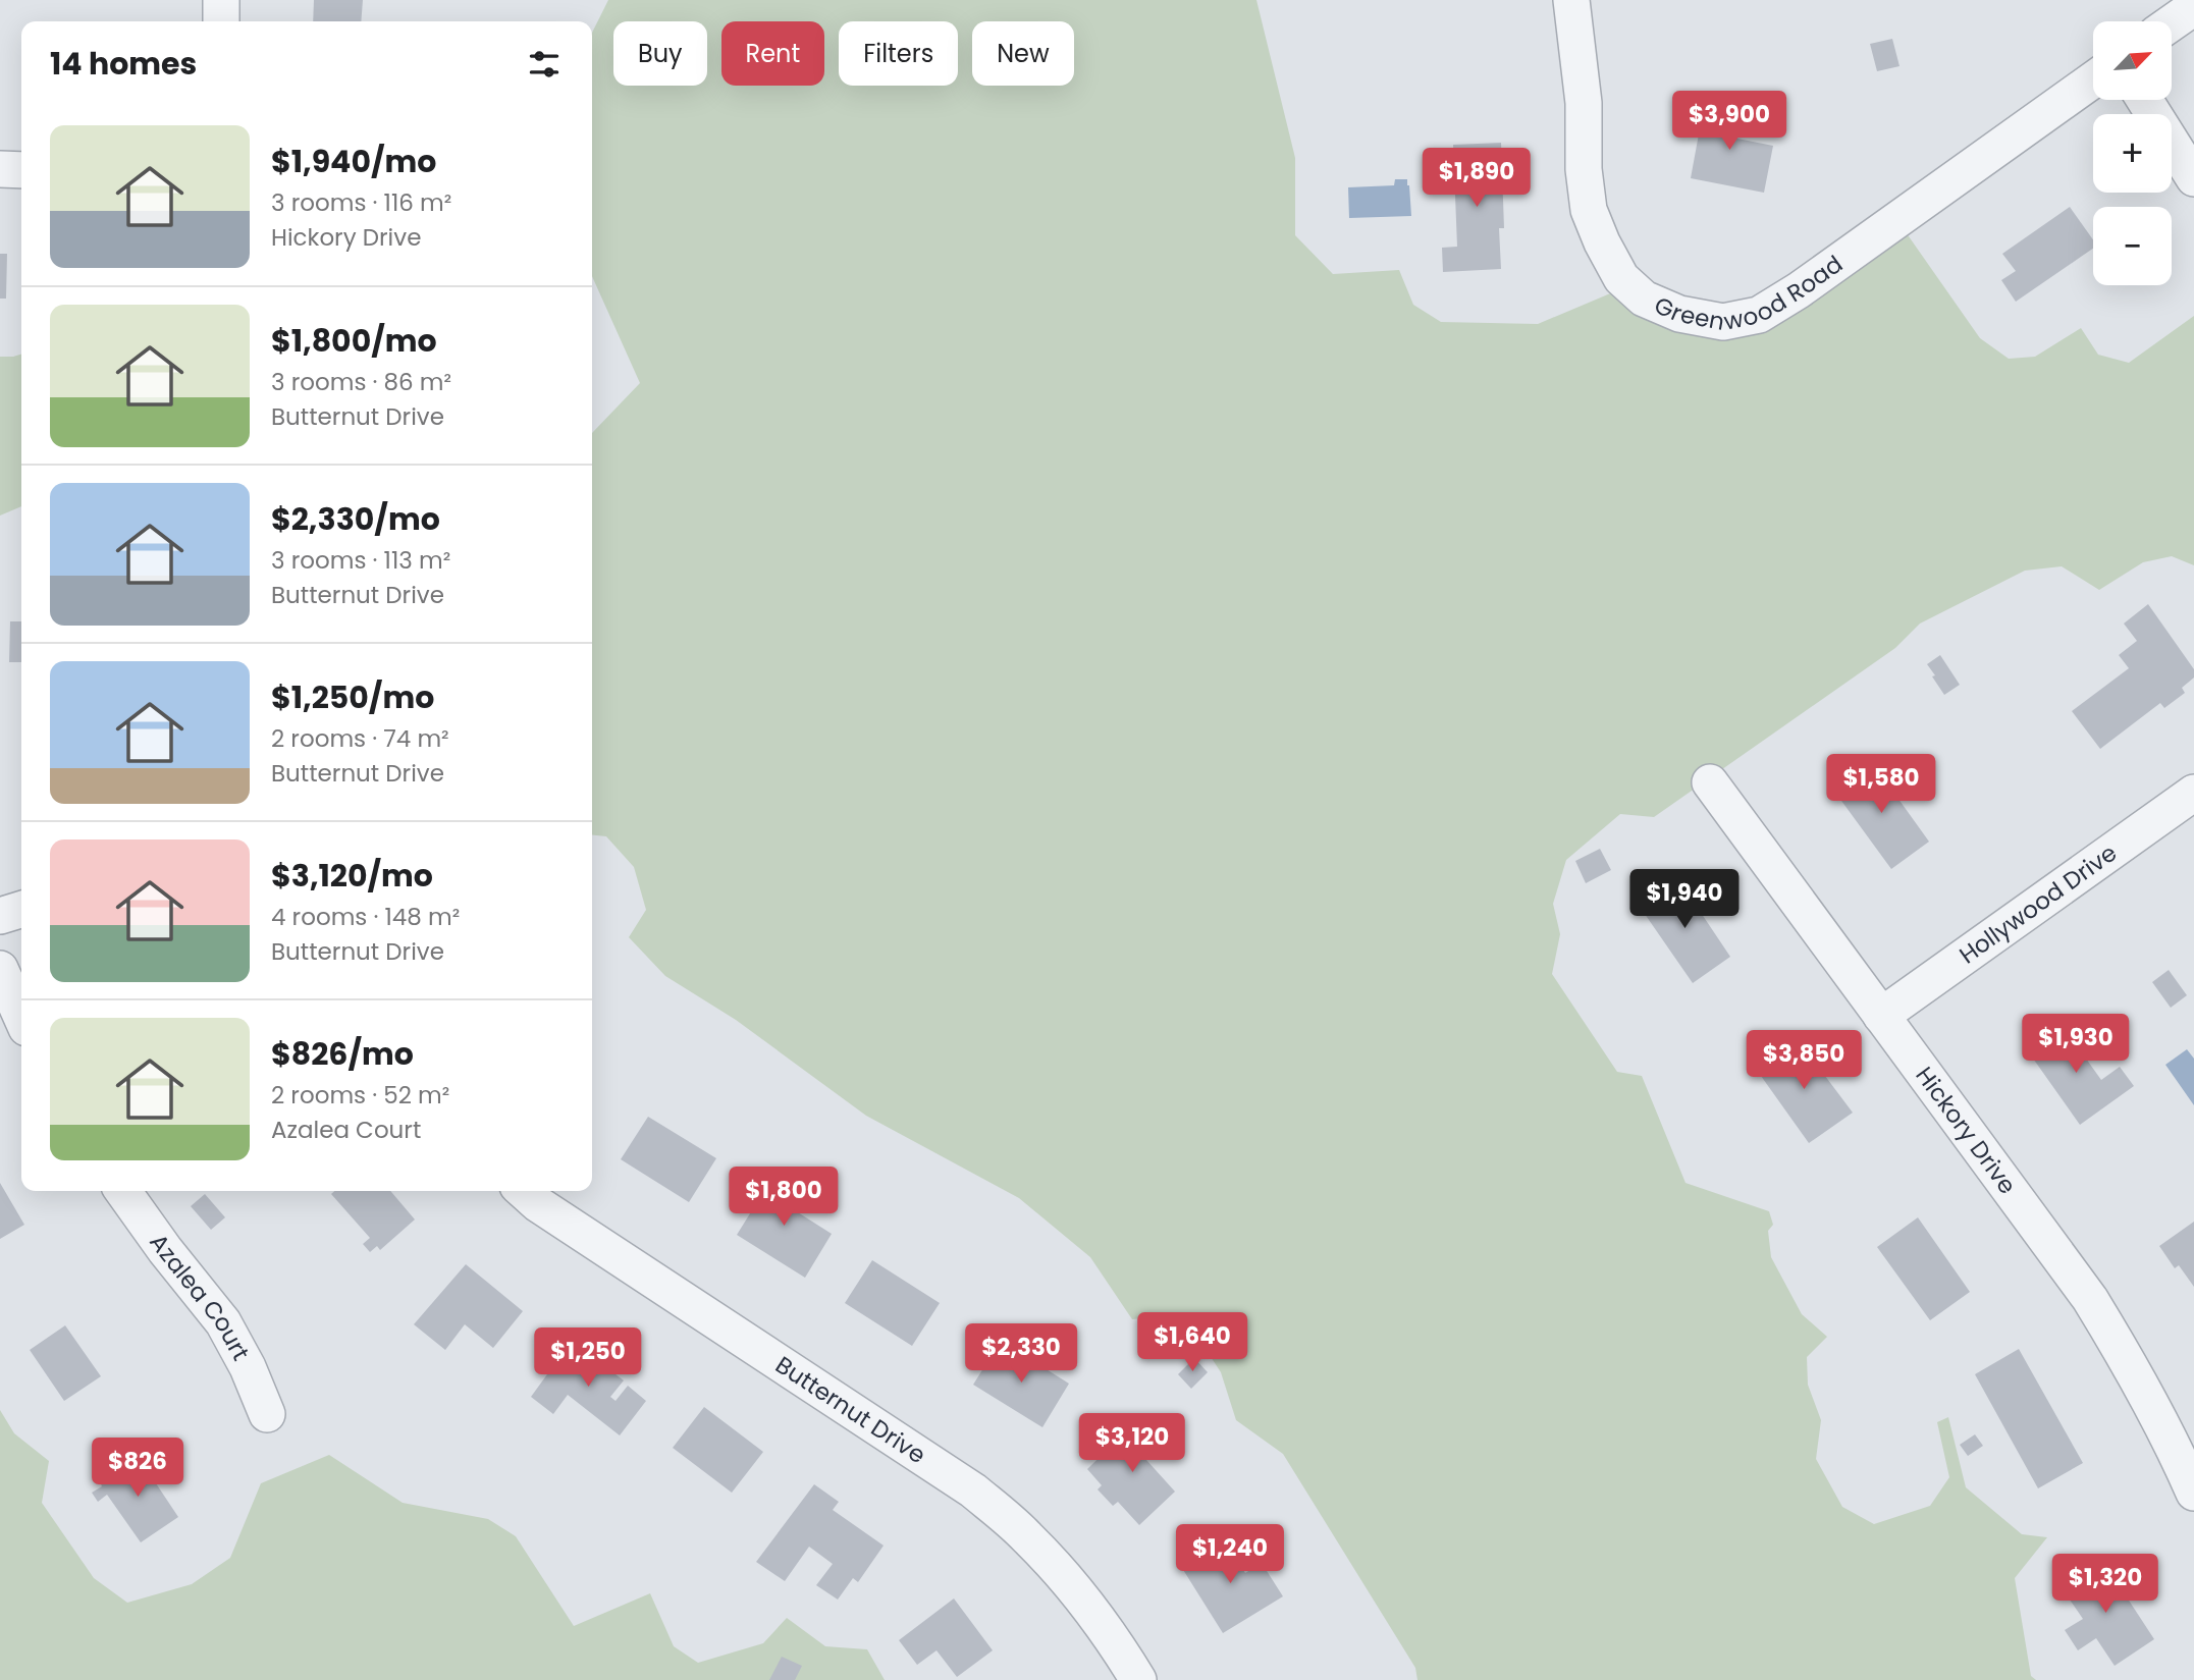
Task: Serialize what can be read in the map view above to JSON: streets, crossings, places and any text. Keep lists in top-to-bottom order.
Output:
{
  "streets": {
    "street": [
      "Greenwood Road",
      "Hollywood Drive",
      "Hickory Drive",
      "Azalea Court",
      "Butternut Drive"
    ]
  },
  "crossings": [
    ["Hollywood Drive", "Hickory Drive"]
  ],
  "north": "top right",
  "page": {
    "map_buttons": ["+", "−"],
    "chip": [
      "Buy",
      "Rent",
      "Filters",
      "New"
    ],
    "heading": "14 homes",
    "price": [
      "$3,900",
      "$1,890",
      "$1,580",
      "$1,940",
      "$1,930",
      "$3,850",
      "$1,800",
      "$1,640",
      "$2,330",
      "$1,250",
      "$3,120",
      "$826",
      "$1,240",
      "$1,320"
    ],
    "list": [
      {
        "name": "$1,940/mo",
        "note": "3 rooms · 116 m² · Hickory Drive"
      },
      {
        "name": "$1,800/mo",
        "note": "3 rooms · 86 m² · Butternut Drive"
      },
      {
        "name": "$2,330/mo",
        "note": "3 rooms · 113 m² · Butternut Drive"
      },
      {
        "name": "$1,250/mo",
        "note": "2 rooms · 74 m² · Butternut Drive"
      },
      {
        "name": "$3,120/mo",
        "note": "4 rooms · 148 m² · Butternut Drive"
      },
      {
        "name": "$826/mo",
        "note": "2 rooms · 52 m² · Azalea Court"
      }
    ]
  }
}
